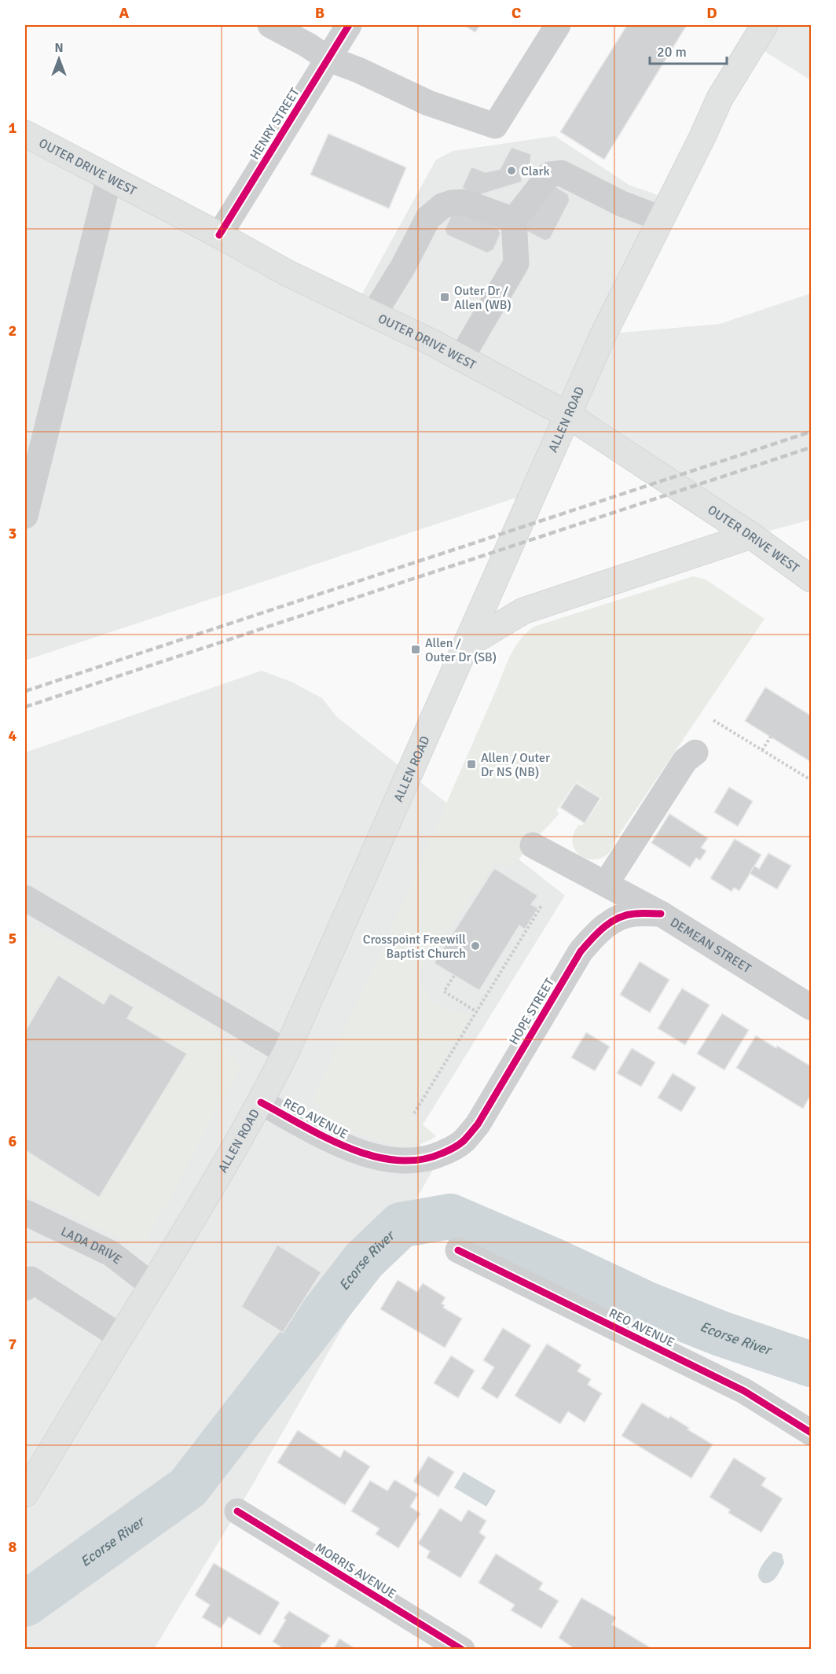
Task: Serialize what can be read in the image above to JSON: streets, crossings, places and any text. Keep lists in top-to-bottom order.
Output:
{
  "streets": {
    "main road": ["OUTER DRIVE WEST", "ALLEN ROAD"],
    "street": [
      "HENRY STREET",
      "DEMEAN STREET",
      "HOPE STREET",
      "REO AVENUE",
      "LADA DRIVE",
      "MORRIS AVENUE"
    ]
  },
  "crossings": [
    ["HENRY STREET", "OUTER DRIVE WEST"],
    ["OUTER DRIVE WEST", "ALLEN ROAD"],
    ["ALLEN ROAD", "REO AVENUE"],
    ["ALLEN ROAD", "LADA DRIVE"],
    ["DEMEAN STREET", "HOPE STREET"],
    ["HOPE STREET", "REO AVENUE"]
  ],
  "water": ["Ecorse River"],
  "places": {
    "other": ["Clark", "Crosspoint Freewill Baptist Church"],
    "transit": ["Outer Dr / Allen (WB)", "Allen / Outer Dr (SB)", "Allen / Outer Dr NS (NB)"]
  },
  "scale_bar": "20 m",
  "north": "top",
  "grid": {
    "columns": [
      "A",
      "B",
      "C",
      "D"
    ],
    "rows": [
      "1",
      "2",
      "3",
      "4",
      "5",
      "6",
      "7",
      "8"
    ]
  }
}
